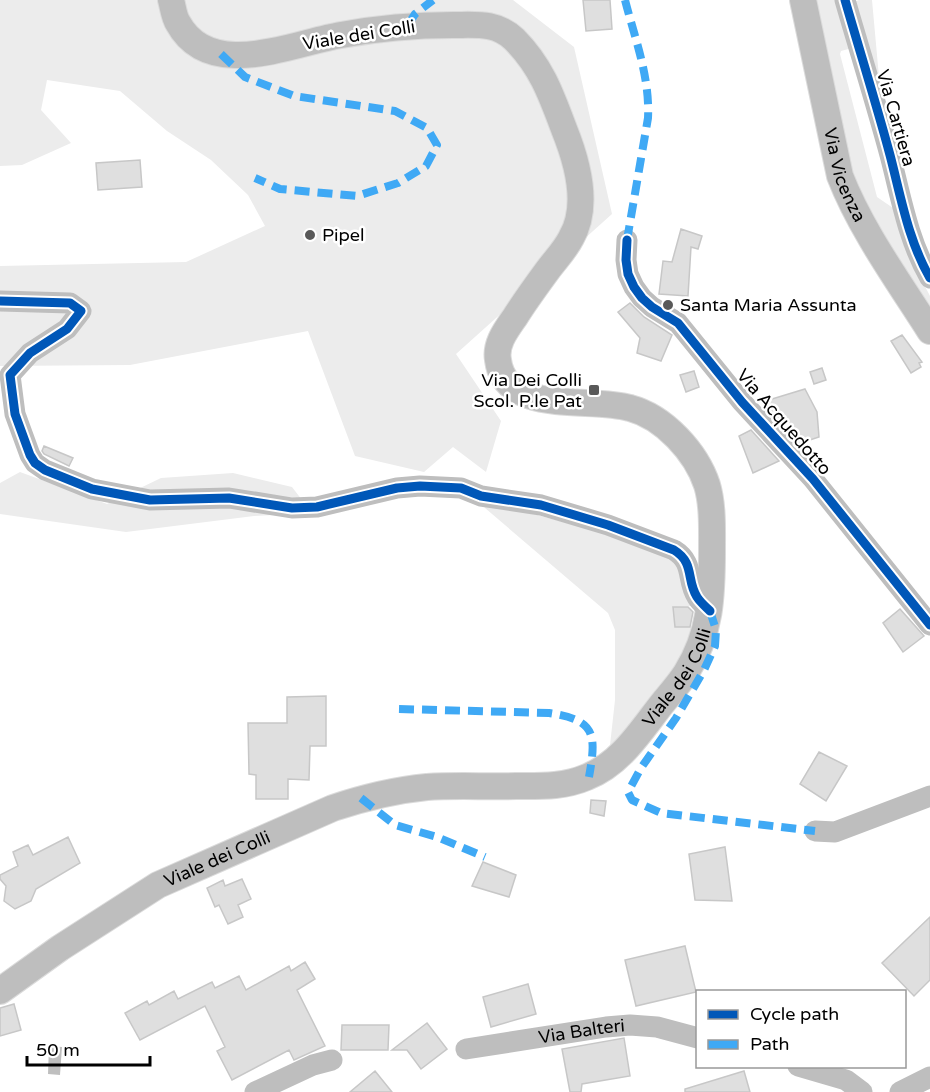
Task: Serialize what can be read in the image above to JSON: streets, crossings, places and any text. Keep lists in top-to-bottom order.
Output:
{
  "streets": {
    "main road": ["Viale dei Colli", "Via Vicenza"],
    "street": ["Via Cartiera", "Via Acquedotto", "Via Balteri"]
  },
  "places": {
    "other": ["Pipel", "Santa Maria Assunta"],
    "transit": ["Via Dei Colli Scol. P.le Pat"]
  },
  "legend": ["Cycle path", "Path"],
  "scale_bar": "50 m"
}
